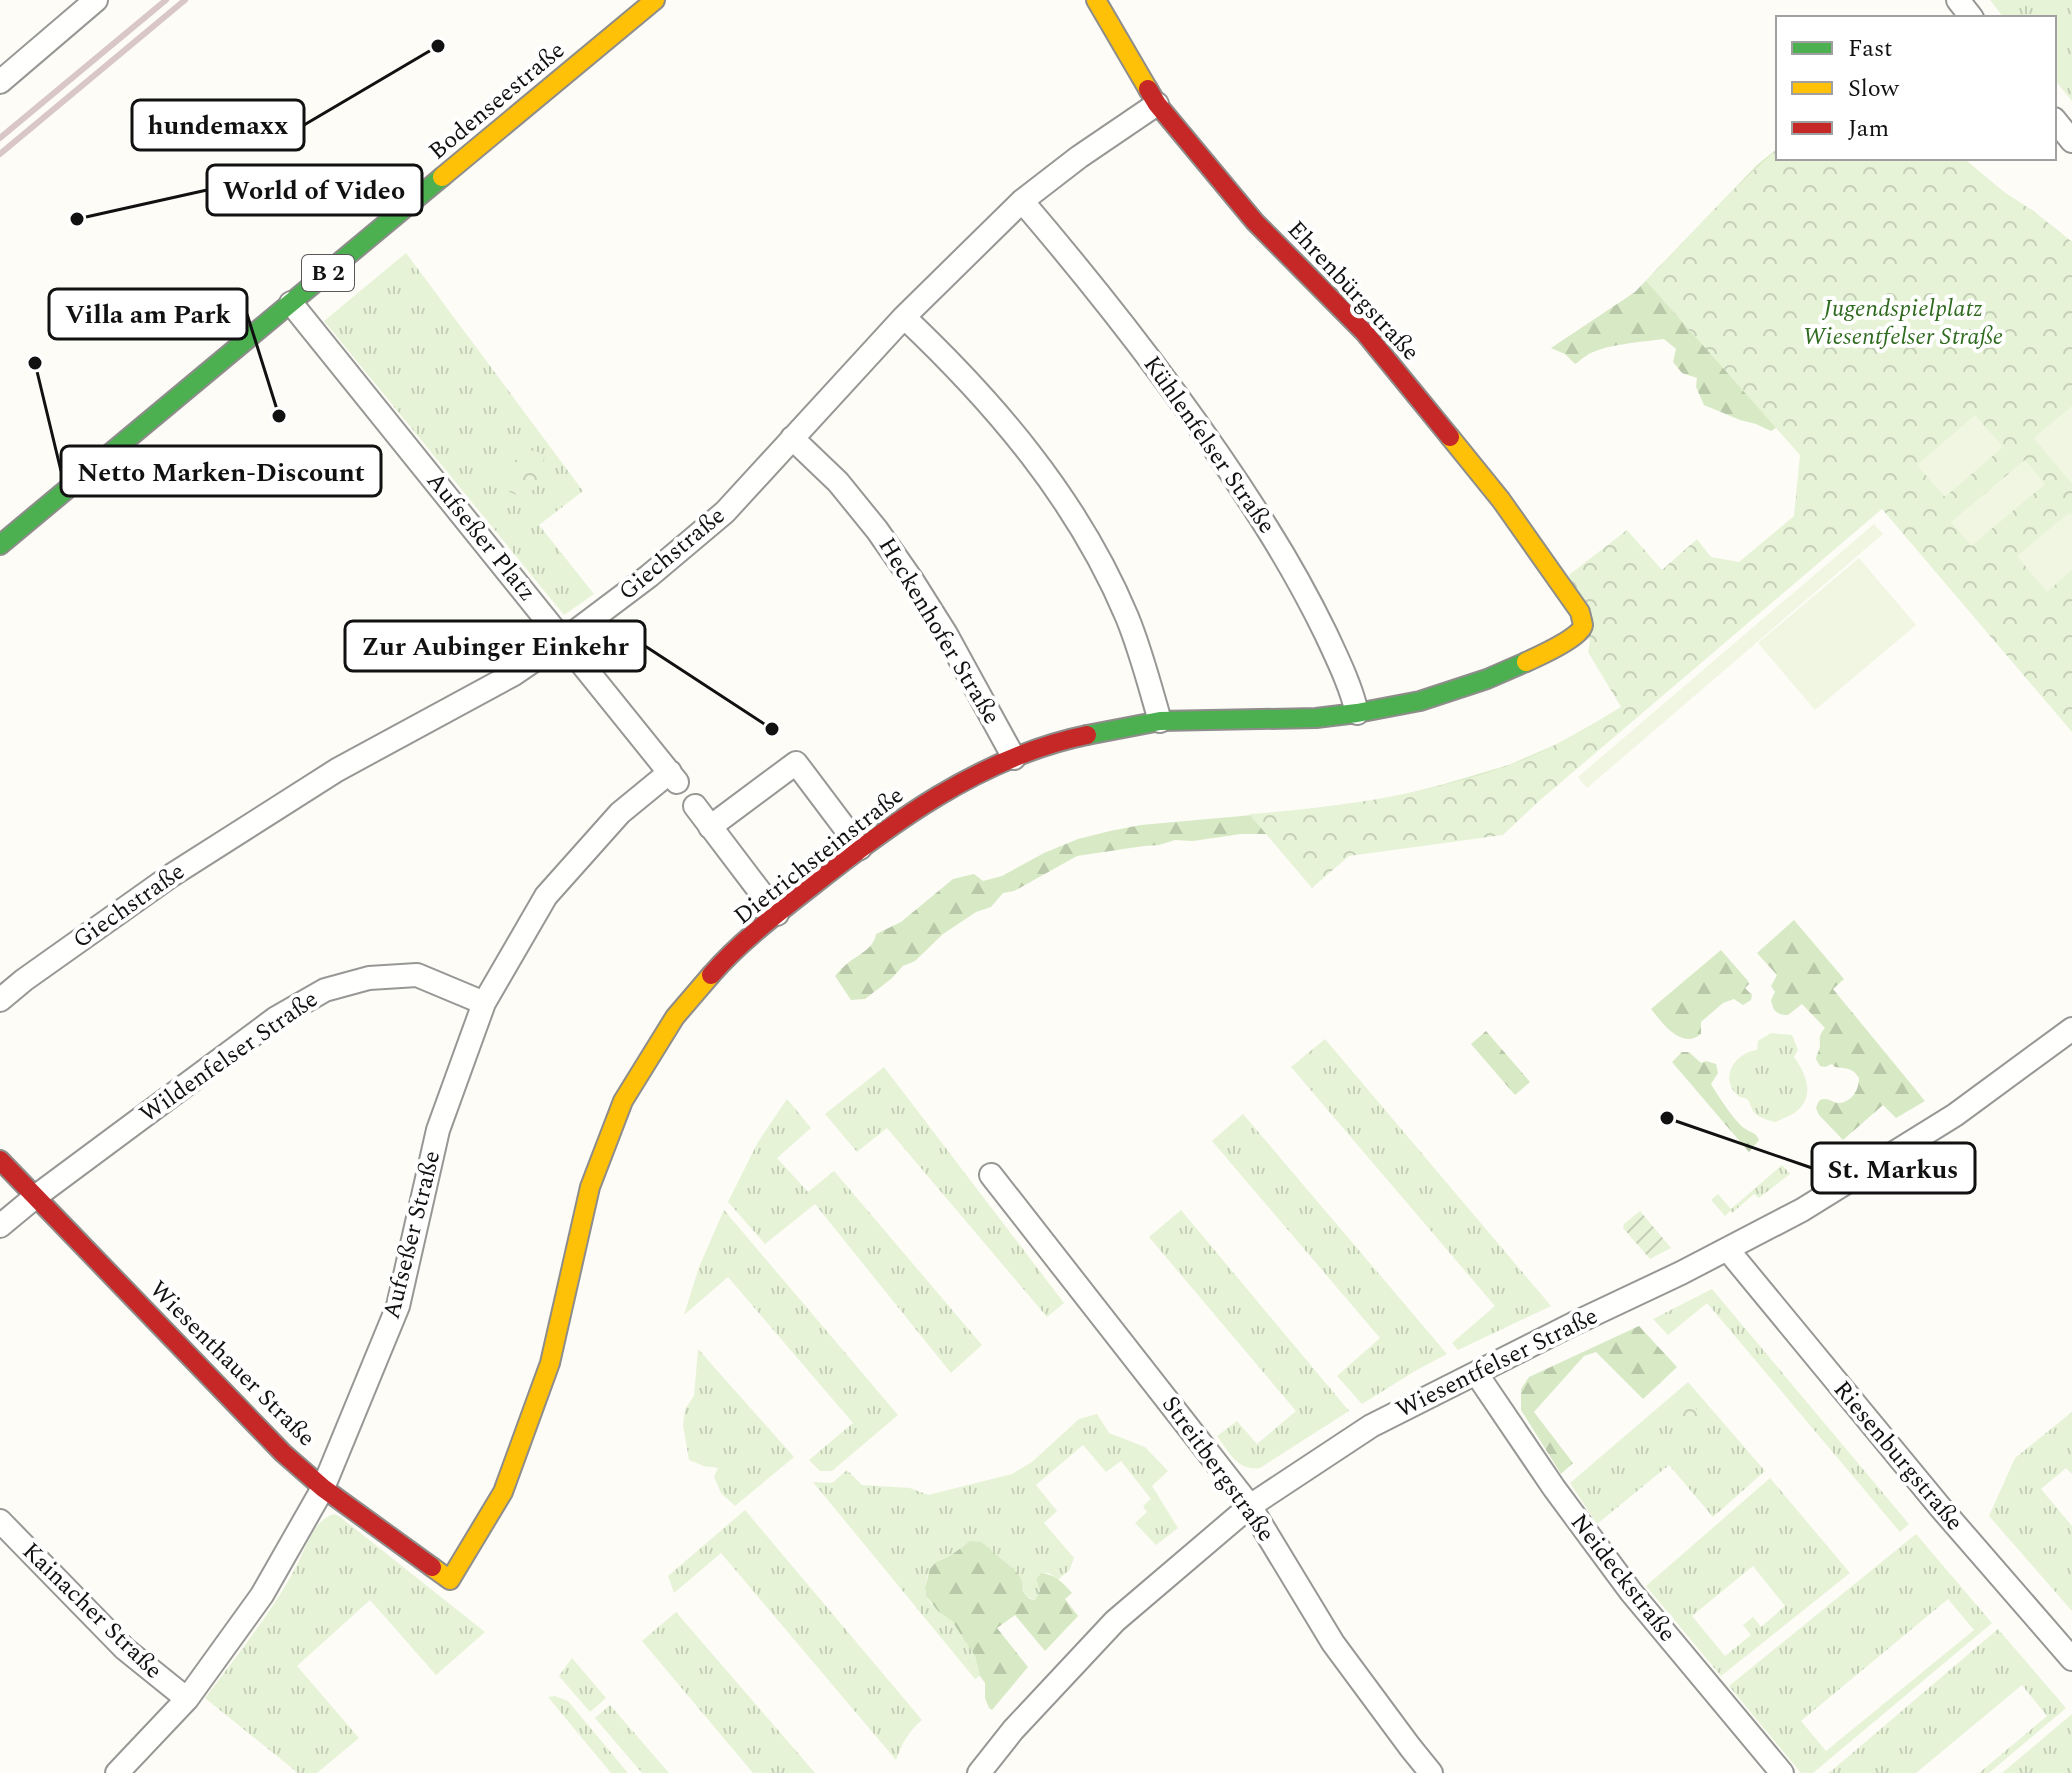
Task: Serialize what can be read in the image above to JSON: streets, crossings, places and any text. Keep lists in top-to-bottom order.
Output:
{
  "streets": {
    "street": [
      "Bodenseestraße",
      "B 2",
      "Ehrenbürgstraße",
      "Kühlenfelser Straße",
      "Aufseßer Platz",
      "Giechstraße",
      "Heckenhofer Straße",
      "Dietrichsteinstraße",
      "Wildenfelser Straße",
      "Aufseßer Straße",
      "Wiesentfelser Straße",
      "Wiesenthauer Straße",
      "Riesenburgstraße",
      "Streitbergstraße",
      "Neideckstraße",
      "Kainacher Straße"
    ]
  },
  "crossings": [
    ["Bodenseestraße", "Aufseßer Platz"],
    ["Ehrenbürgstraße", "Giechstraße"],
    ["Ehrenbürgstraße", "Dietrichsteinstraße"],
    ["Kühlenfelser Straße", "Giechstraße"],
    ["Kühlenfelser Straße", "Dietrichsteinstraße"],
    ["Aufseßer Platz", "Giechstraße"],
    ["Aufseßer Platz", "Aufseßer Straße"],
    ["Giechstraße", "Heckenhofer Straße"],
    ["Heckenhofer Straße", "Dietrichsteinstraße"],
    ["Dietrichsteinstraße", "Wiesenthauer Straße"],
    ["Wildenfelser Straße", "Aufseßer Straße"],
    ["Wildenfelser Straße", "Wiesenthauer Straße"],
    ["Aufseßer Straße", "Wiesenthauer Straße"],
    ["Aufseßer Straße", "Kainacher Straße"],
    ["Wiesentfelser Straße", "Riesenburgstraße"],
    ["Wiesentfelser Straße", "Streitbergstraße"],
    ["Wiesentfelser Straße", "Neideckstraße"]
  ],
  "parks": ["Jugendspielplatz Wiesentfelser Straße"],
  "places": [
    "hundemaxx",
    "World of Video",
    "Netto Marken-Discount",
    "Villa am Park",
    "Zur Aubinger Einkehr",
    "St. Markus"
  ],
  "legend": ["Fast", "Slow", "Jam"]
}
